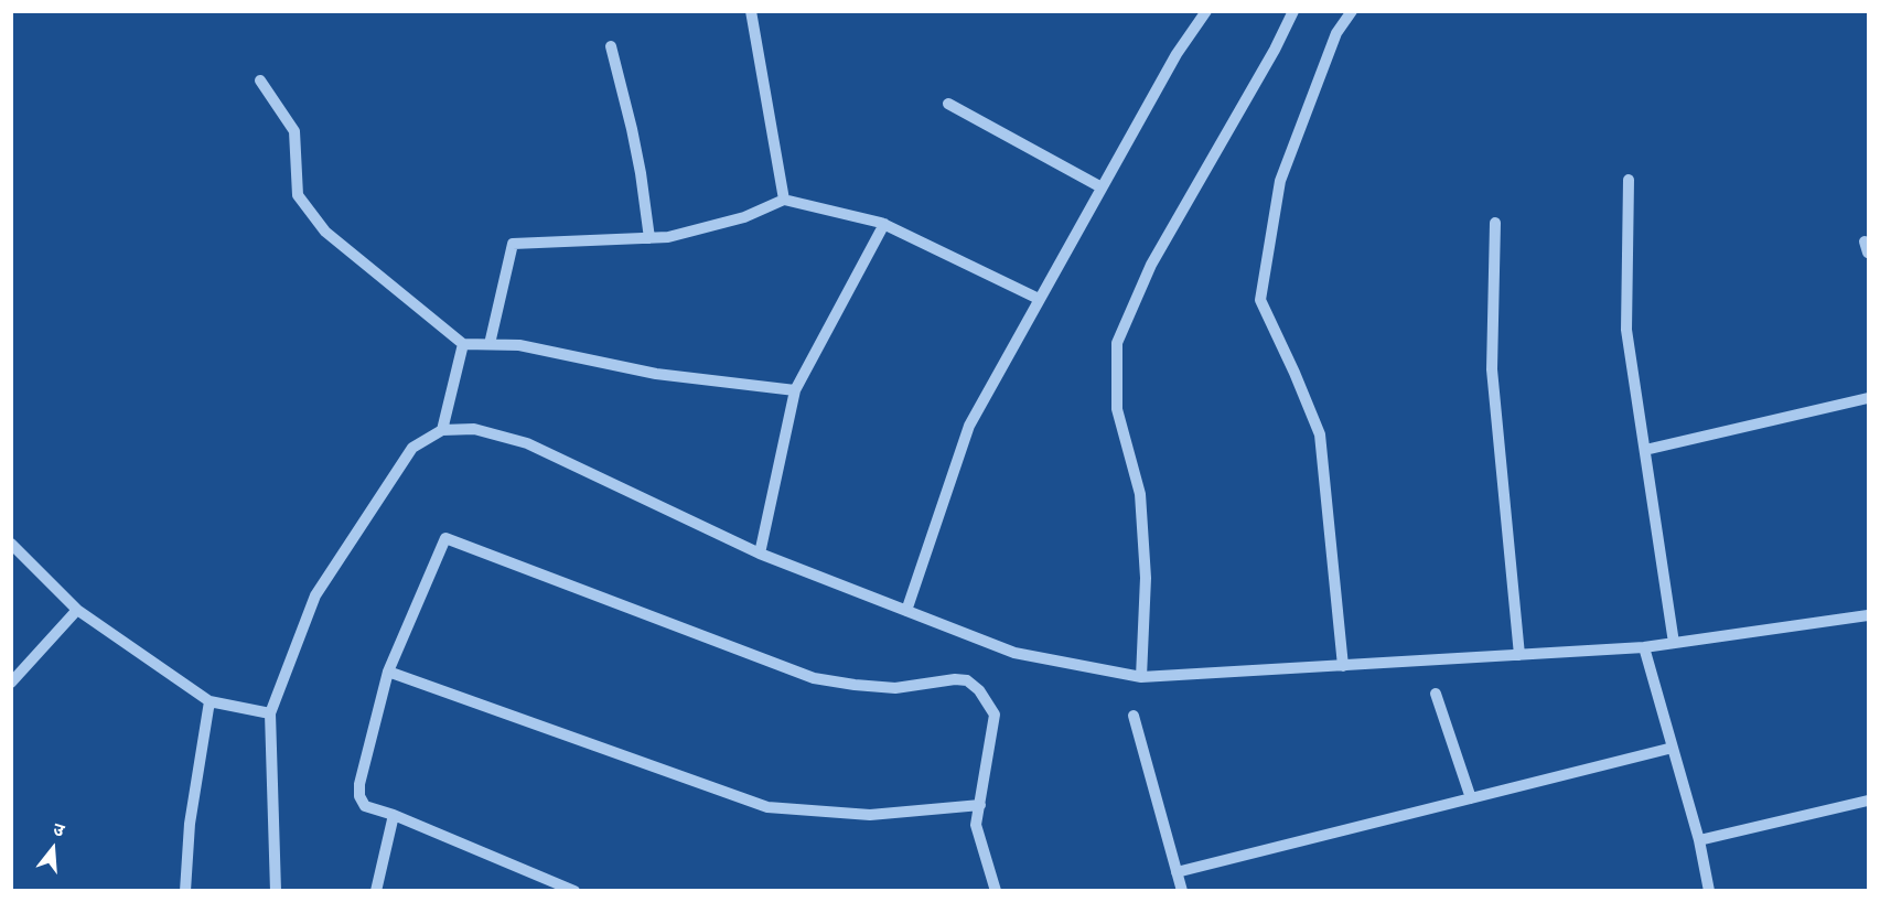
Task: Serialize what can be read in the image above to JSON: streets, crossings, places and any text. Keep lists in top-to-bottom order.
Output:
{
  "north": "top"
}
